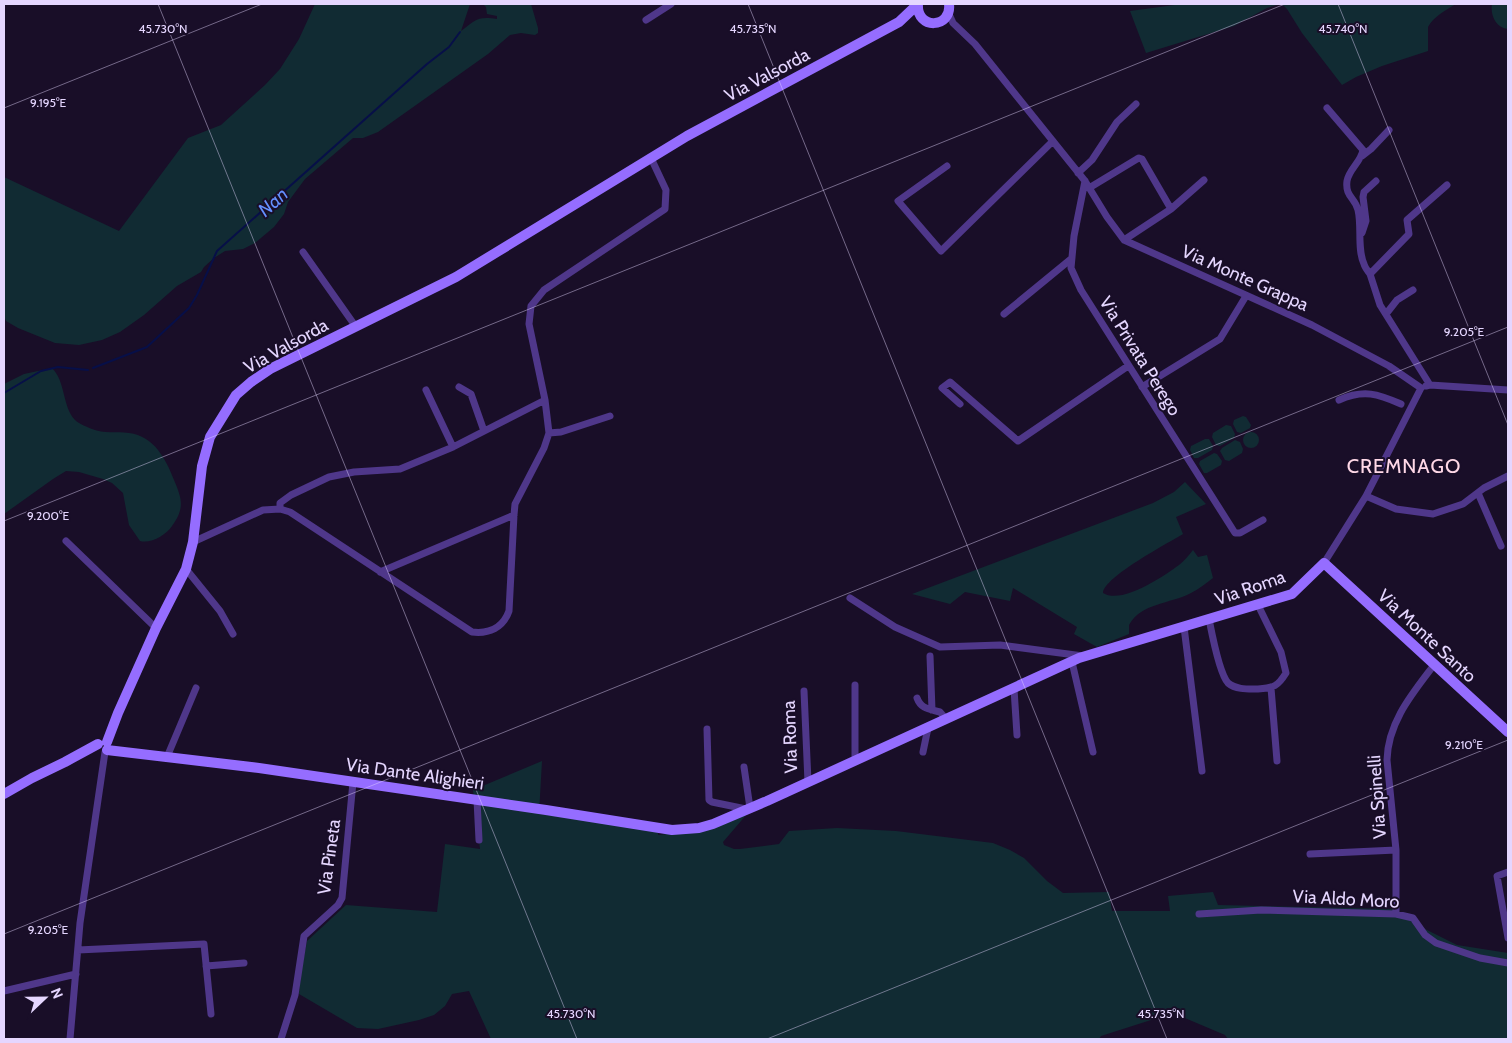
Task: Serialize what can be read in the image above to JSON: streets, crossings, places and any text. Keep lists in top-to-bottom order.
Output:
{
  "streets": {
    "street": [
      "Via Valsorda",
      "Via Monte Grappa",
      "Via Privata Perego",
      "Via Roma",
      "Via Monte Santo",
      "Via Dante Alighieri",
      "Via Spinelli",
      "Via Pineta",
      "Via Aldo Moro"
    ]
  },
  "crossings": [
    ["Via Valsorda", "Via Monte Grappa"],
    ["Via Valsorda", "Via Dante Alighieri"],
    ["Via Monte Grappa", "Via Privata Perego"],
    ["Via Monte Grappa", "Via Roma"],
    ["Via Roma", "Via Monte Santo"],
    ["Via Roma", "Via Dante Alighieri"],
    ["Via Monte Santo", "Via Spinelli"],
    ["Via Dante Alighieri", "Via Pineta"],
    ["Via Spinelli", "Via Aldo Moro"]
  ],
  "districts": ["CREMNAGO"],
  "water": ["Nan"],
  "north": "right",
  "coordinates": [
    "45.730°N",
    "45.735°N",
    "45.740°N",
    "9.195°E",
    "9.205°E",
    "9.200°E",
    "9.210°E"
  ]
}
